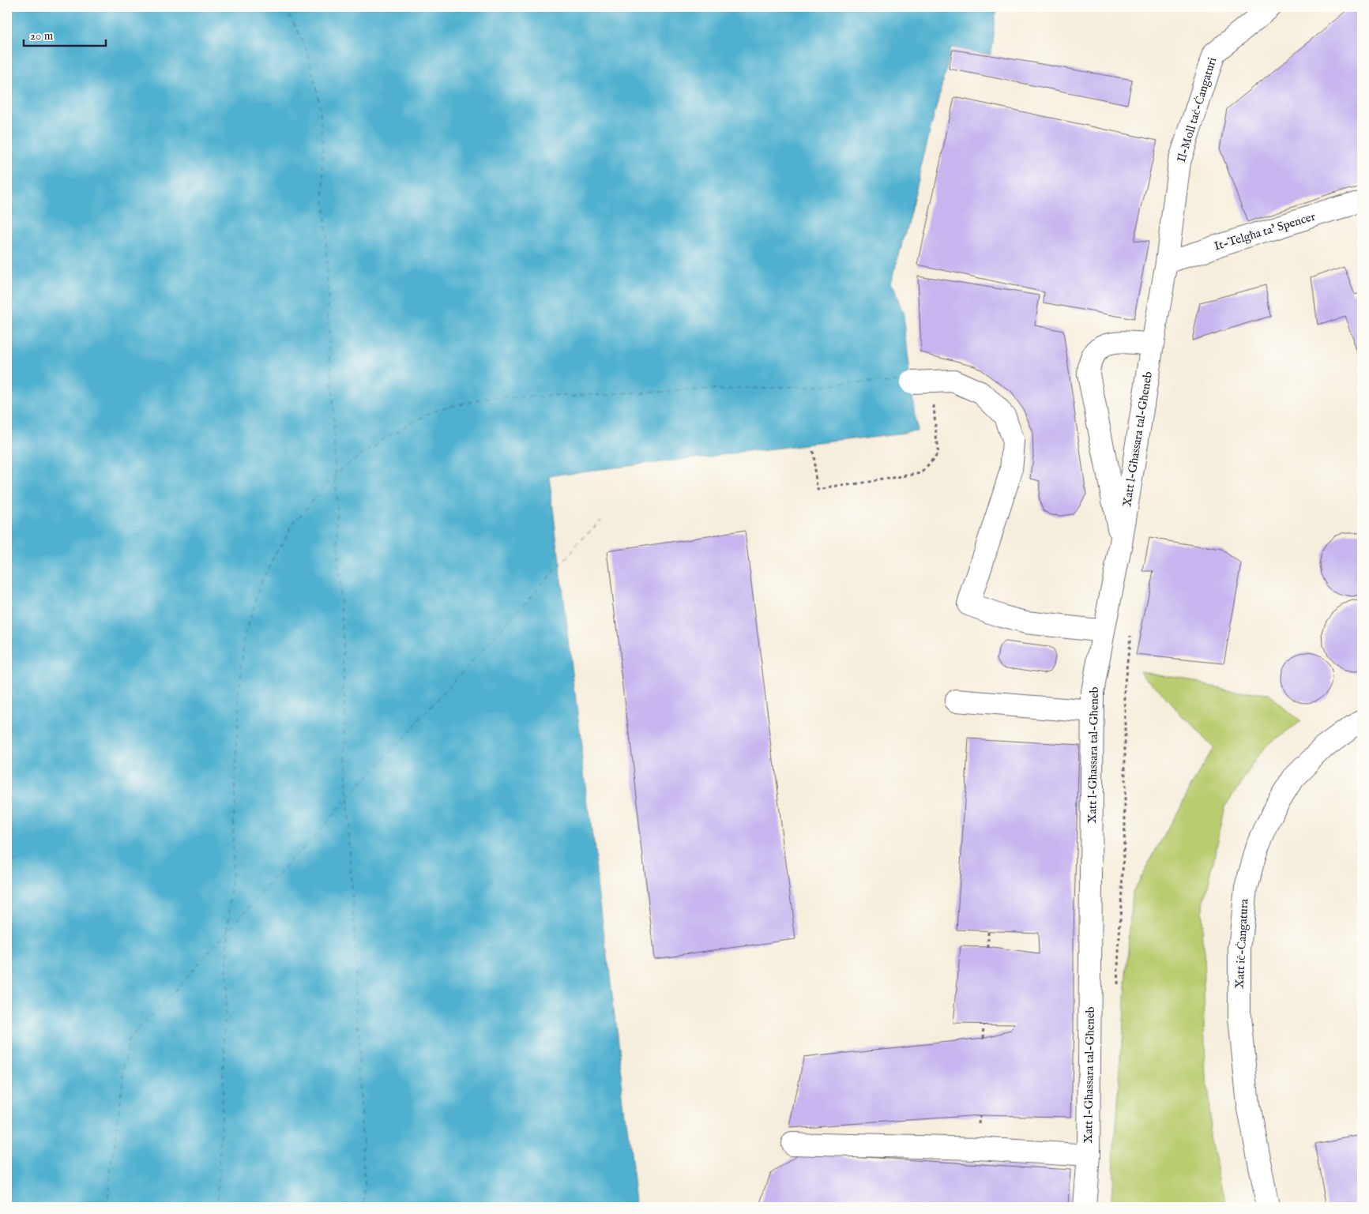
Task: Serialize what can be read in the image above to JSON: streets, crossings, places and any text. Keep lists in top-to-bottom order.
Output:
{
  "streets": {
    "street": [
      "Il-Moll taċ-Ċangaturi",
      "It-Telgħa ta' Spencer",
      "Xatt l-Għassara tal-Għeneb",
      "Xatt iċ-Ċangatura"
    ]
  },
  "crossings": [
    ["Il-Moll taċ-Ċangaturi", "It-Telgħa ta' Spencer"],
    ["Il-Moll taċ-Ċangaturi", "Xatt l-Għassara tal-Għeneb"],
    ["It-Telgħa ta' Spencer", "Xatt l-Għassara tal-Għeneb"]
  ],
  "scale_bar": "20 m"
}
